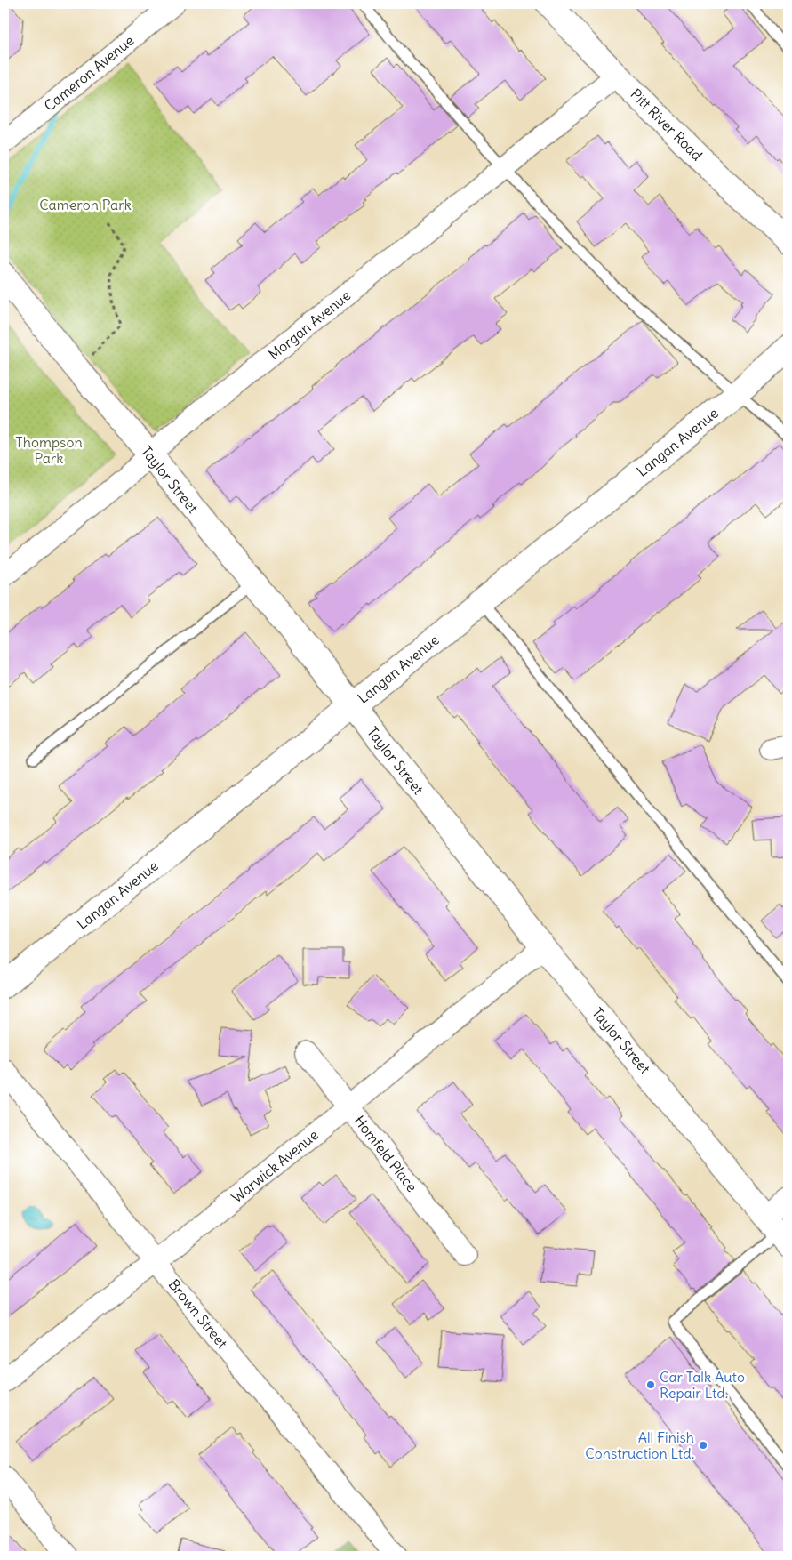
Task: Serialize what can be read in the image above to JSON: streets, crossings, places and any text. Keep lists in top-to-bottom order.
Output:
{
  "streets": {
    "street": [
      "Cameron Avenue",
      "Pitt River Road",
      "Morgan Avenue",
      "Langan Avenue",
      "Taylor Street",
      "Homfeld Place",
      "Warwick Avenue",
      "Brown Street"
    ]
  },
  "crossings": [
    ["Pitt River Road", "Morgan Avenue"],
    ["Morgan Avenue", "Taylor Street"],
    ["Langan Avenue", "Taylor Street"],
    ["Taylor Street", "Warwick Avenue"],
    ["Homfeld Place", "Warwick Avenue"],
    ["Warwick Avenue", "Brown Street"]
  ],
  "parks": ["Cameron Park", "Thompson Park"],
  "places": ["Car Talk Auto Repair Ltd.", "All Finish Construction Ltd."]
}
